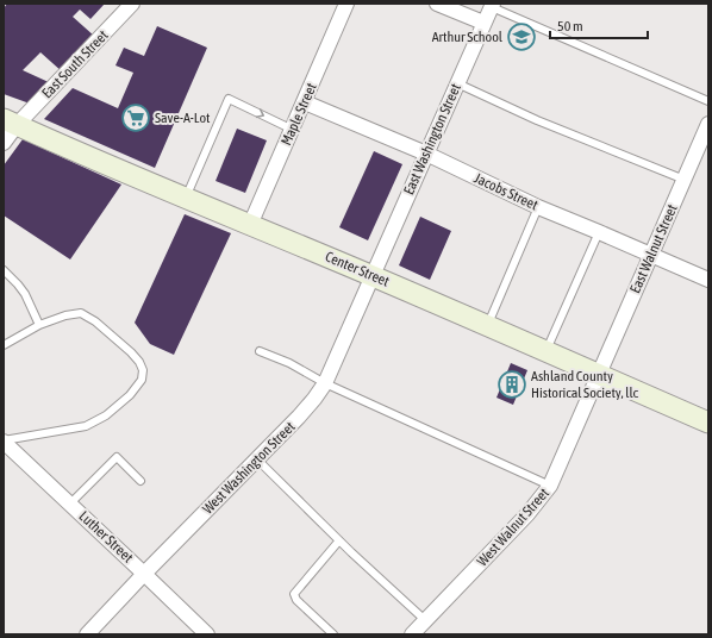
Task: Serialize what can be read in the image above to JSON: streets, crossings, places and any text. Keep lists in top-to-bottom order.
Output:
{
  "streets": {
    "main road": ["Center Street"],
    "street": [
      "East South Street",
      "Maple Street",
      "East Washington Street",
      "Jacobs Street",
      "East Walnut Street",
      "West Washington Street",
      "West Walnut Street",
      "Luther Street"
    ]
  },
  "crossings": [
    ["East South Street", "Center Street"],
    ["Maple Street", "Jacobs Street"],
    ["Maple Street", "Center Street"],
    ["East Washington Street", "Jacobs Street"],
    ["East Washington Street", "Center Street"],
    ["East Washington Street", "West Washington Street"],
    ["Jacobs Street", "East Walnut Street"],
    ["East Walnut Street", "Center Street"],
    ["East Walnut Street", "West Walnut Street"],
    ["Center Street", "West Washington Street"],
    ["Center Street", "West Walnut Street"],
    ["West Washington Street", "Luther Street"]
  ],
  "places": {
    "school or university": ["Arthur School"],
    "supermarket": ["Save-A-Lot"],
    "building": ["Ashland County Historical Society, llc"]
  },
  "scale_bar": "50 m"
}
